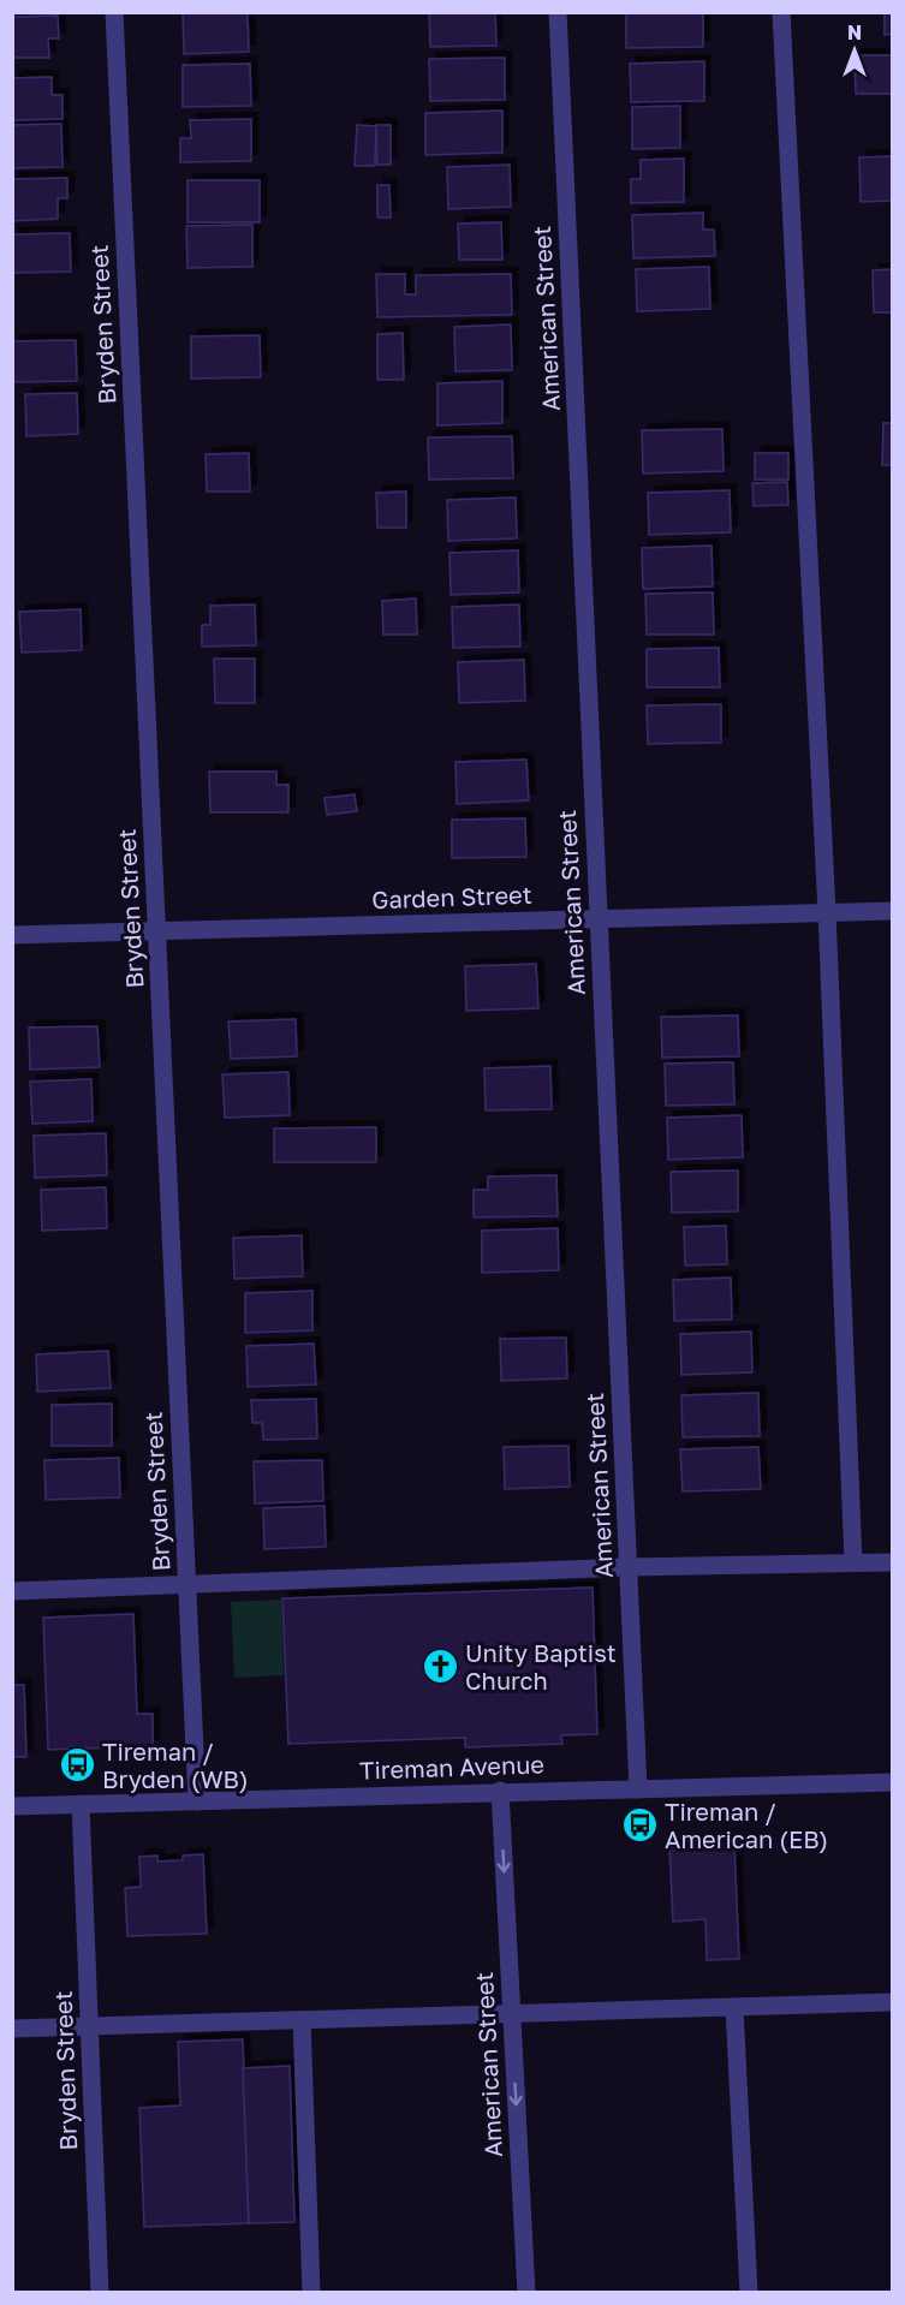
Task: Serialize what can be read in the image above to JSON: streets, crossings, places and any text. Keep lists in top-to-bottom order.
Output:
{
  "streets": {
    "street": [
      "American Street",
      "Bryden Street",
      "Garden Street",
      "Tireman Avenue"
    ]
  },
  "crossings": [
    ["American Street", "Garden Street"],
    ["American Street", "Tireman Avenue"],
    ["Bryden Street", "Garden Street"],
    ["Bryden Street", "Tireman Avenue"]
  ],
  "places": {
    "church": ["Unity Baptist Church"],
    "bus stop": ["Tireman / Bryden (WB)", "Tireman / American (EB)"]
  },
  "north": "top"
}
